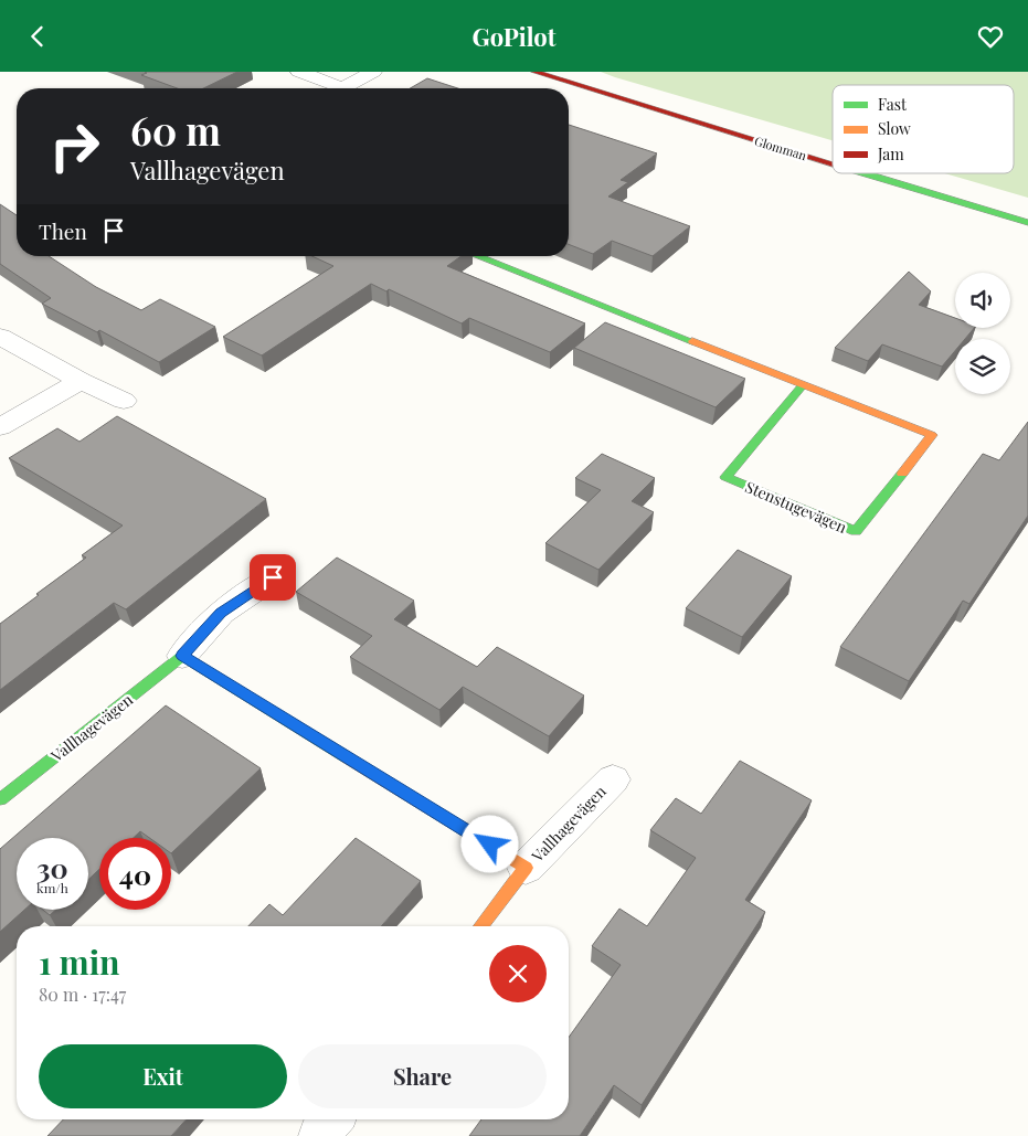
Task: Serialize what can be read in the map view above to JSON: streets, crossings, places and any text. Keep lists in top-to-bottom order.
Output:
{
  "streets": {
    "street": ["Glomman", "Stenstugevägen", "Vallhagevägen"]
  },
  "legend": ["Fast", "Slow", "Jam"],
  "page": {
    "header": "GoPilot",
    "turn": ["60 m", "Vallhagevägen"],
    "then": "Then",
    "speed": "30 km/h",
    "limit": "40",
    "heading": ["1 min", "80 m · 17:47"],
    "buttons": ["Exit", "Share"]
  }
}
